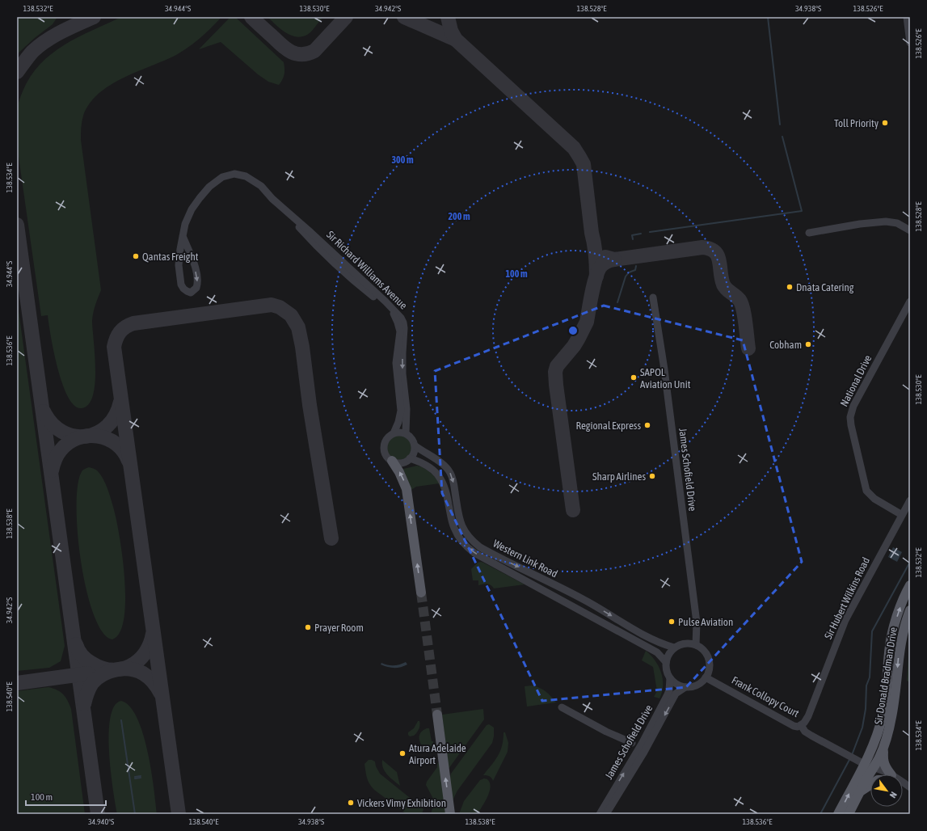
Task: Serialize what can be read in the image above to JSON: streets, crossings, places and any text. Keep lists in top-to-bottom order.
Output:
{
  "streets": {
    "main road": ["Sir Donald Bradman Drive"],
    "street": [
      "Sir Richard Williams Avenue",
      "National Drive",
      "James Schofield Drive",
      "Western Link Road",
      "Sir Hubert Wilkins Road",
      "Frank Collopy Court"
    ]
  },
  "crossings": [
    ["Sir Richard Williams Avenue", "Western Link Road"],
    ["National Drive", "Sir Hubert Wilkins Road"],
    ["James Schofield Drive", "Western Link Road"],
    ["James Schofield Drive", "Frank Collopy Court"],
    ["Western Link Road", "Frank Collopy Court"],
    ["Sir Hubert Wilkins Road", "Frank Collopy Court"],
    ["Sir Donald Bradman Drive", "Frank Collopy Court"]
  ],
  "places": [
    "Toll Priority",
    "Qantas Freight",
    "Dnata Catering",
    "Cobham",
    "SAPOL Aviation Unit",
    "Regional Express",
    "Sharp Airlines",
    "Pulse Aviation",
    "Prayer Room",
    "Atura Adelaide Airport",
    "Vickers Vimy Exhibition"
  ],
  "scale_bar": "100 m",
  "north": "bottom right",
  "coordinates": [
    "138.532°E",
    "34.944°S",
    "138.530°E",
    "34.942°S",
    "138.528°E",
    "34.938°S",
    "138.526°E",
    "138.534°E",
    "138.536°E",
    "138.538°E",
    "138.540°E",
    "34.940°S"
  ],
  "rings": ["300 m", "200 m", "100 m"]
}
